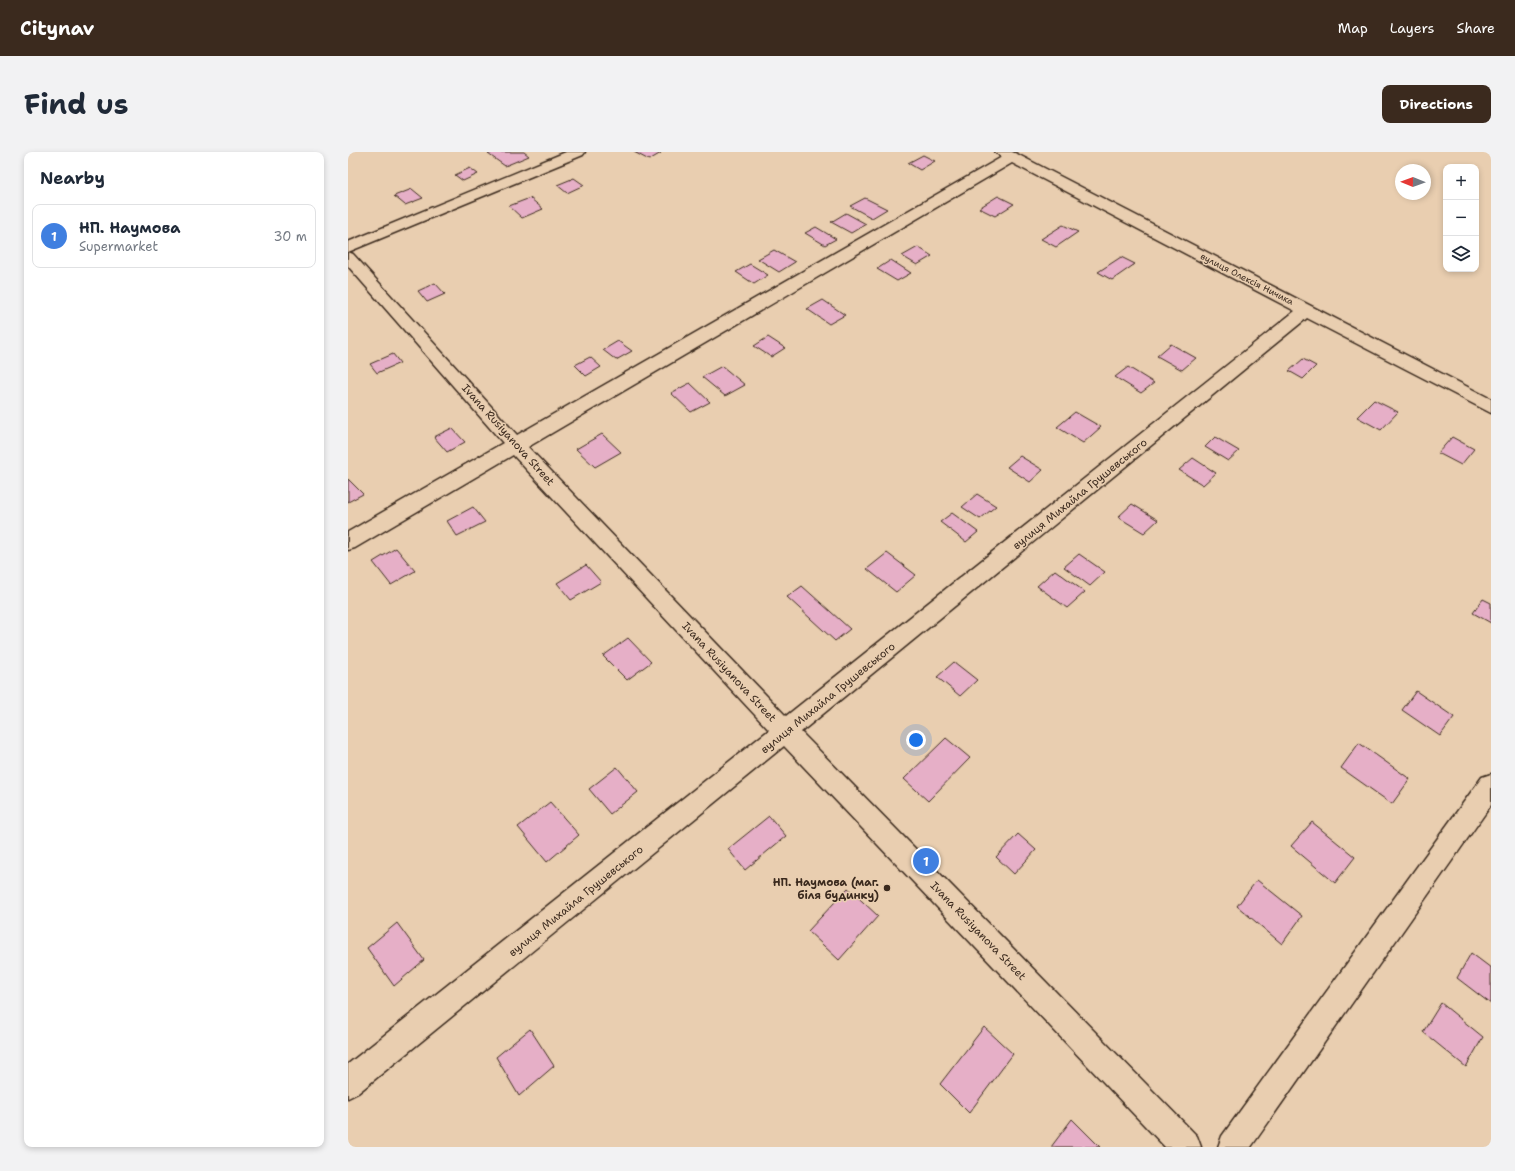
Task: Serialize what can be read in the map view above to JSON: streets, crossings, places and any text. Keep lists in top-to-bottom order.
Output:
{
  "streets": {
    "street": ["вулиця Олексія Ничика", "Ivana Rusiyanova Street", "вулиця Михайла Грушевського"]
  },
  "crossings": [
    ["вулиця Олексія Ничика", "вулиця Михайла Грушевського"],
    ["Ivana Rusiyanova Street", "вулиця Михайла Грушевського"]
  ],
  "places": ["НП. Наумова (маг. біля будинку)"],
  "north": "left",
  "page": {
    "header": "Citynav",
    "nav": ["Map", "Layers", "Share"],
    "title": "Find us",
    "buttons": "Directions",
    "heading": "Nearby",
    "map_buttons": ["+", "−"],
    "list": [
      {
        "mark": "1",
        "name": "НП. Наумова",
        "note": "Supermarket",
        "value": "30 m"
      }
    ],
    "pins": "1"
  }
}
